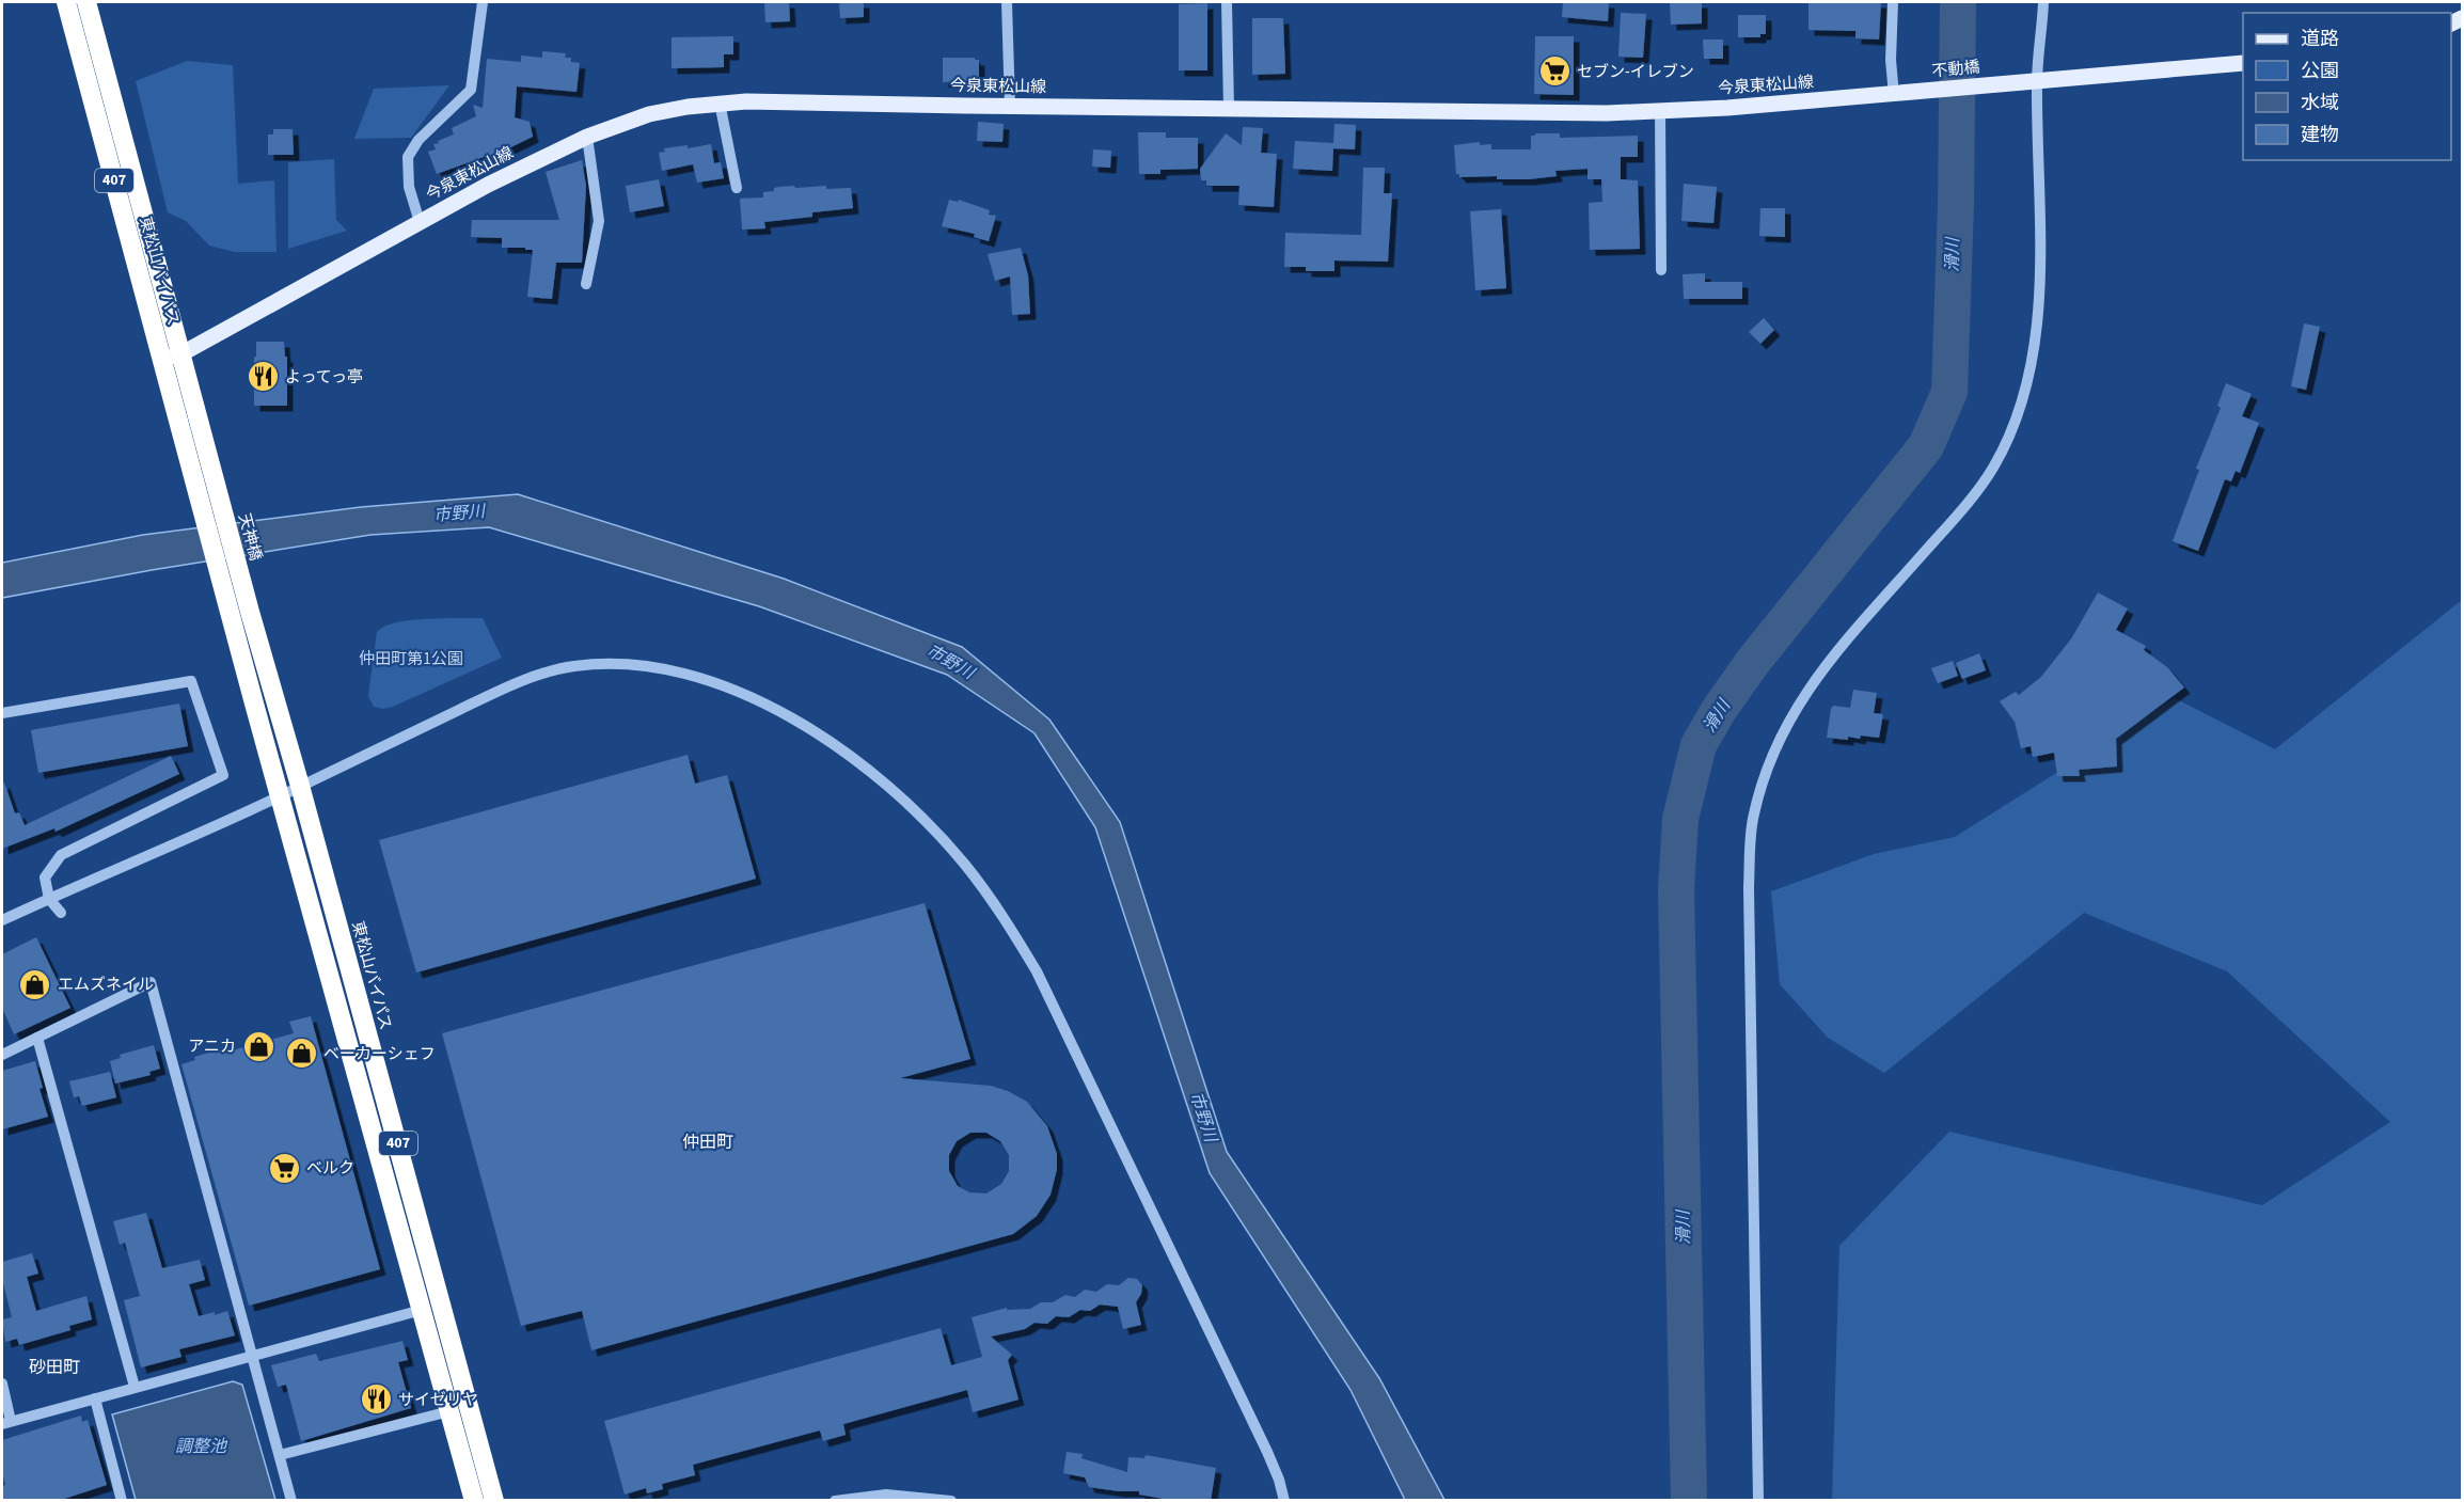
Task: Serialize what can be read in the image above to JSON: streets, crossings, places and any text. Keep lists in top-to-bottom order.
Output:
{
  "streets": {
    "highway": ["407", "東松山バイパス", "天神橋"],
    "main road": ["不動橋", "今泉東松山線"]
  },
  "crossings": [
    ["不動橋", "今泉東松山線"],
    ["今泉東松山線", "東松山バイパス"],
    ["407", "東松山バイパス"],
    ["407", "天神橋"],
    ["東松山バイパス", "天神橋"]
  ],
  "districts": ["仲田町", "砂田町"],
  "water": ["滑川", "市野川", "調整池"],
  "parks": ["仲田町第1公園"],
  "places": {
    "supermarket": ["セブン-イレブン", "ベルク"],
    "restaurant": ["よってっ亭", "サイゼリヤ"],
    "shop": ["エムズネイル", "アニカ", "ベーカーシェフ"]
  },
  "legend": [
    "道路",
    "公園",
    "水域",
    "建物"
  ]
}
